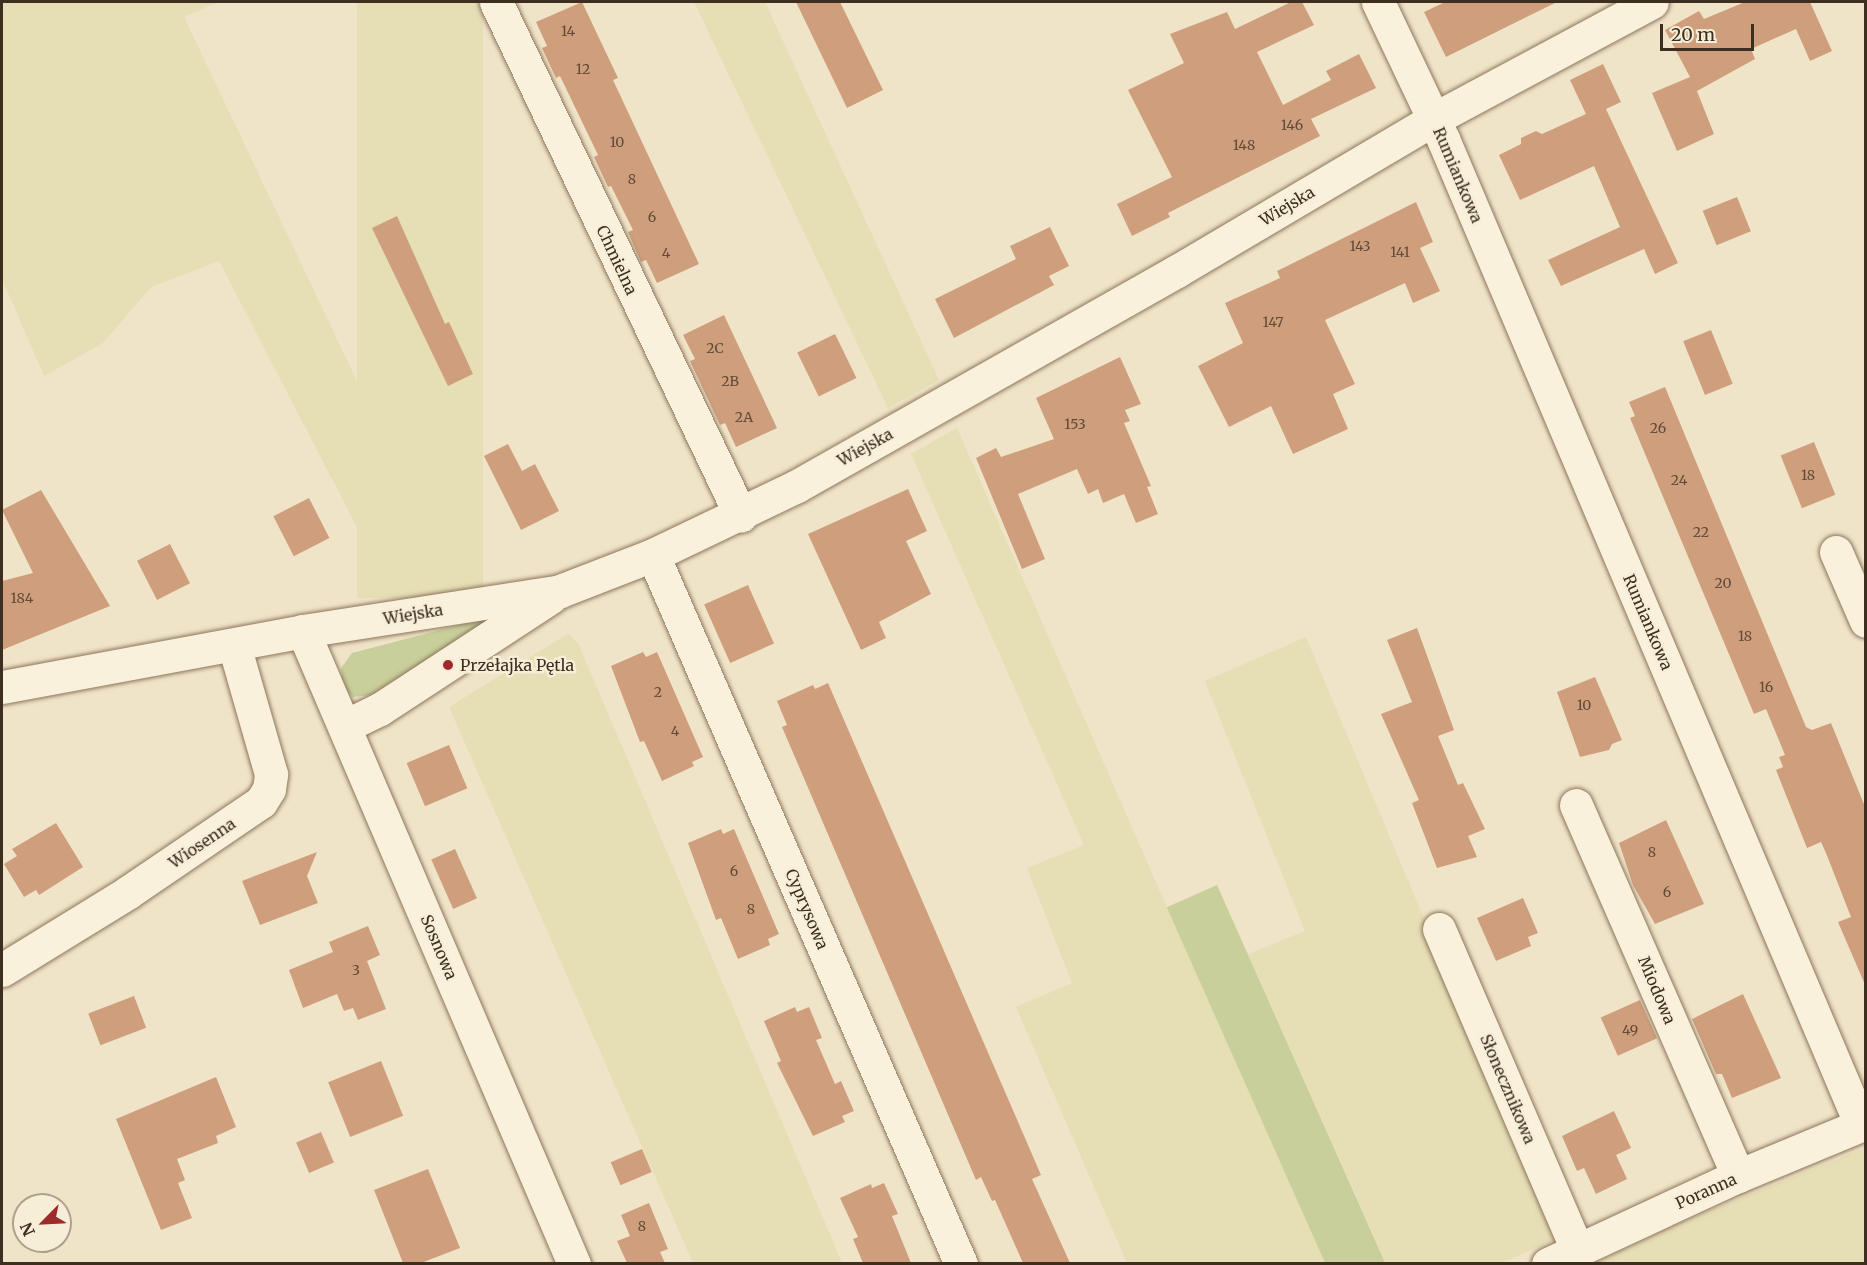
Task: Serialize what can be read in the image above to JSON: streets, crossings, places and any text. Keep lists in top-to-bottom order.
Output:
{
  "streets": {
    "street": [
      "Rumiankowa",
      "Wiejska",
      "Chmielna",
      "Wiosenna",
      "Cyprysowa",
      "Sosnowa",
      "Miodowa",
      "Słonecznikowa",
      "Poranna"
    ]
  },
  "crossings": [
    ["Rumiankowa", "Wiejska"],
    ["Rumiankowa", "Poranna"],
    ["Wiejska", "Chmielna"],
    ["Wiejska", "Wiosenna"],
    ["Wiejska", "Cyprysowa"],
    ["Wiejska", "Sosnowa"],
    ["Miodowa", "Poranna"],
    ["Słonecznikowa", "Poranna"]
  ],
  "places": ["Przełajka Pętla"],
  "house_numbers": [
    "14",
    "12",
    "146",
    "10",
    "148",
    "8",
    "6",
    "143",
    "141",
    "4",
    "147",
    "2C",
    "2B",
    "2A",
    "153",
    "26",
    "18",
    "24",
    "22",
    "20",
    "184",
    "18",
    "16",
    "2",
    "10",
    "4",
    "8",
    "6",
    "6",
    "8",
    "3",
    "49",
    "8"
  ],
  "scale_bar": "20 m",
  "north": "bottom left"
}
